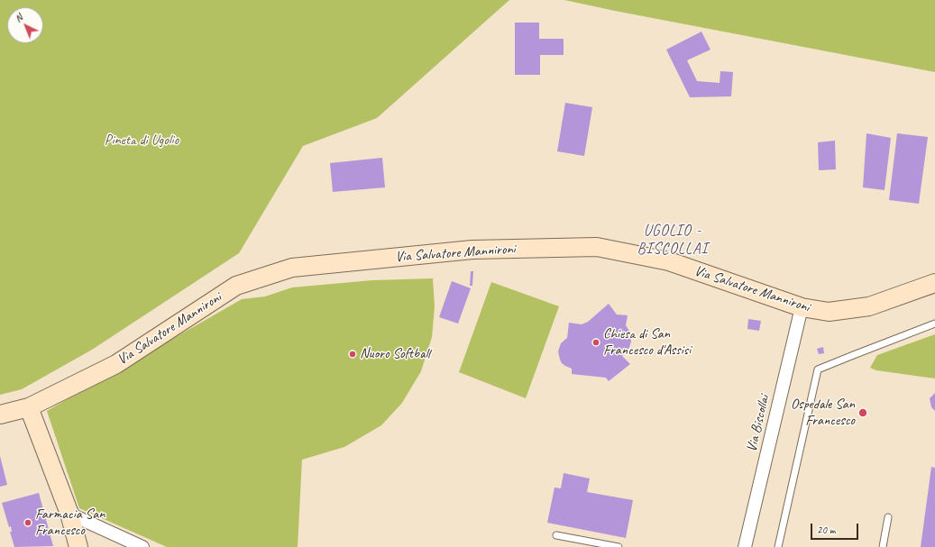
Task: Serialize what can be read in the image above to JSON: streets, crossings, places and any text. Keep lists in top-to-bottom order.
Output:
{
  "streets": {
    "street": ["Via Salvatore Mannironi", "Via Biscollai"]
  },
  "crossings": [
    ["Via Salvatore Mannironi", "Via Biscollai"]
  ],
  "districts": ["UGOLIO - BISCOLLAI"],
  "parks": ["Pineta di Ugolio"],
  "places": [
    "Chiesa di San Francesco d'Assisi",
    "Nuoro Softball",
    "Ospedale San Francesco",
    "Farmacia San Francesco"
  ],
  "scale_bar": "20 m",
  "north": "top left"
}
